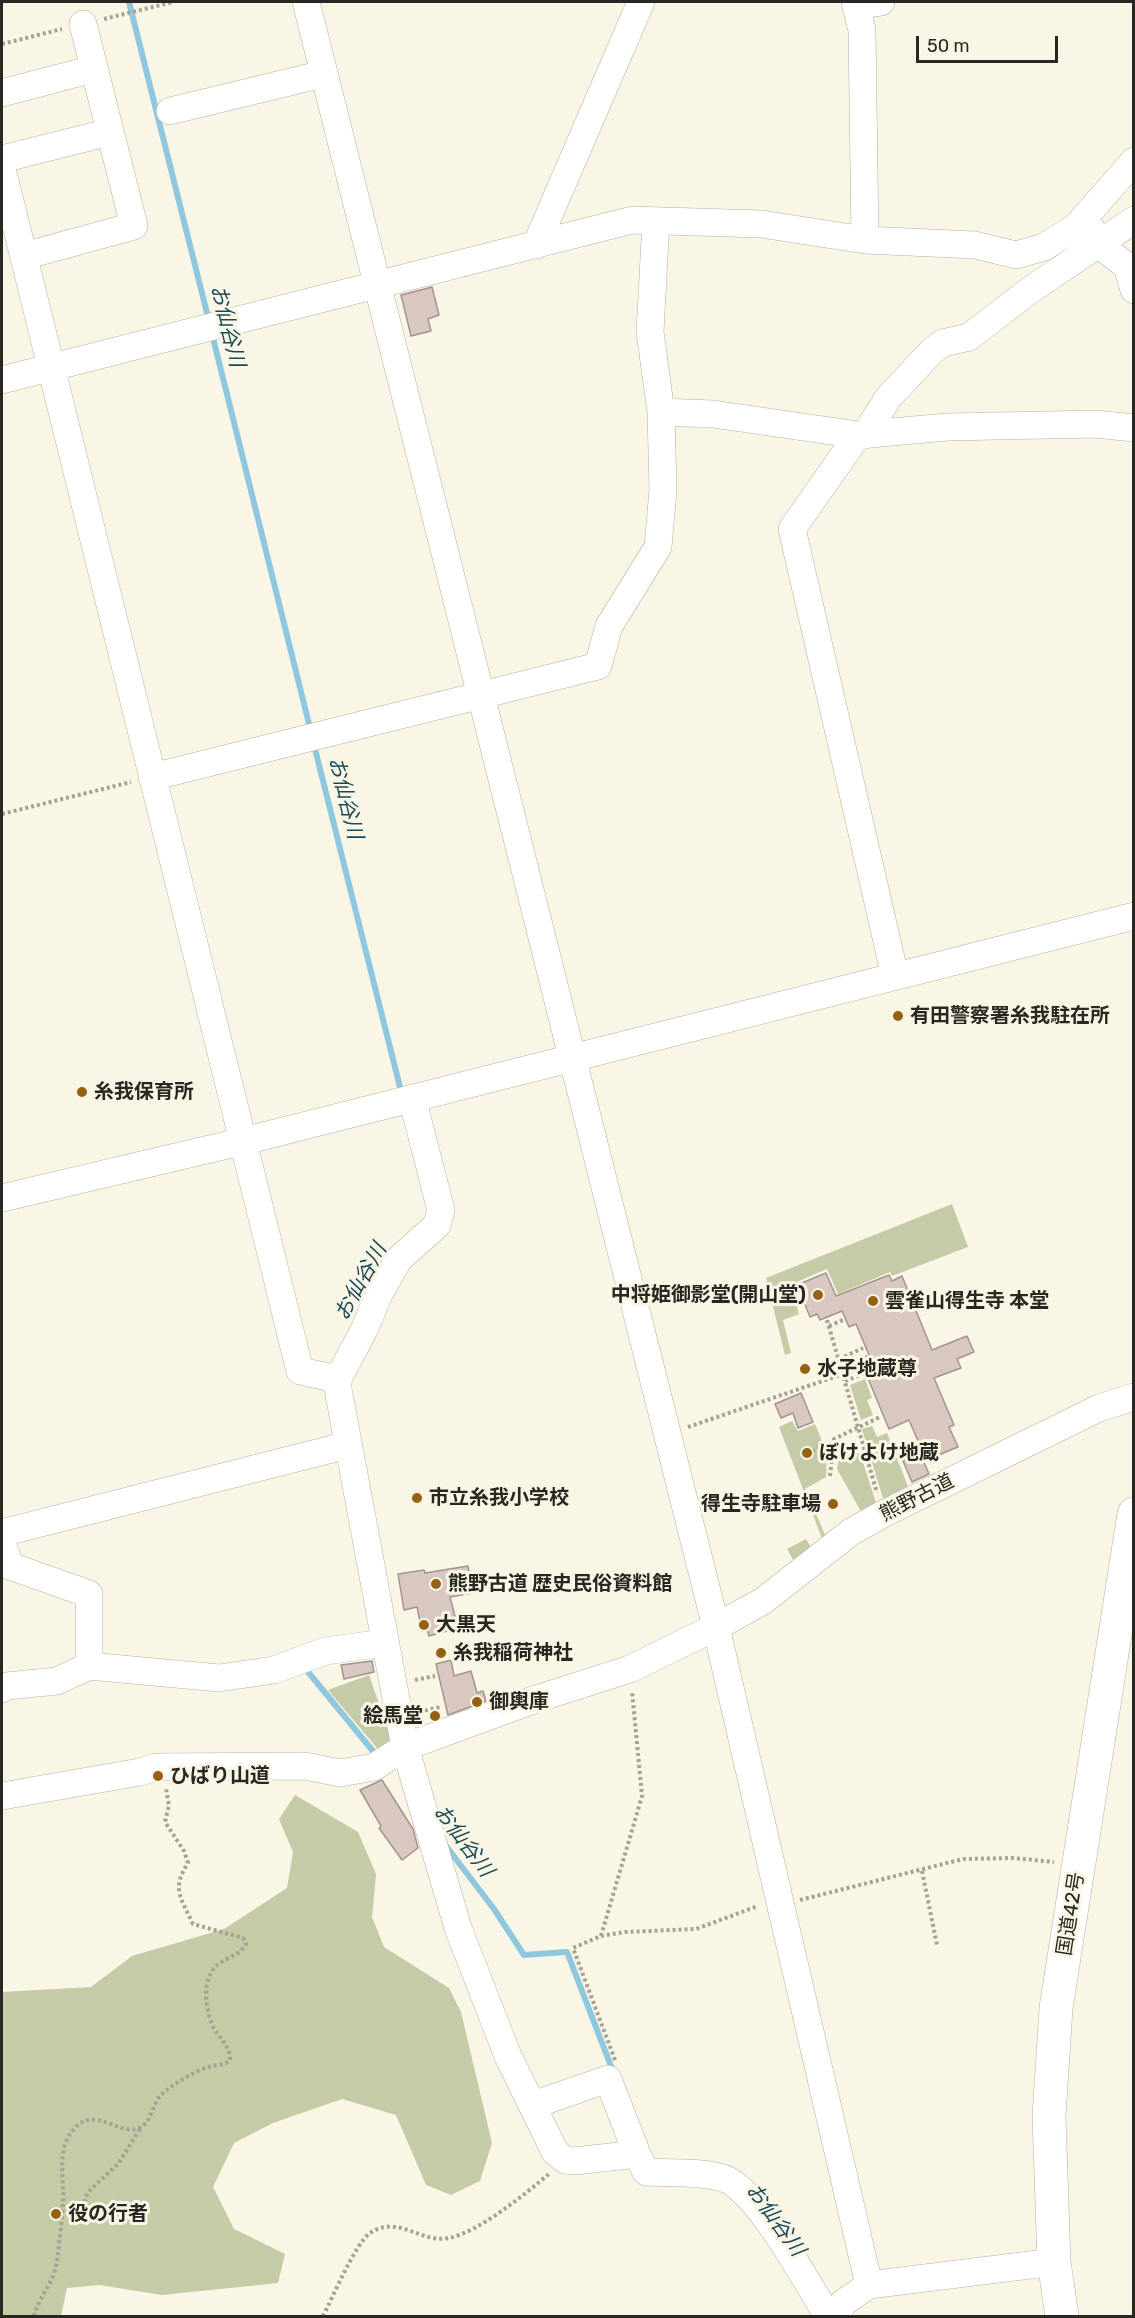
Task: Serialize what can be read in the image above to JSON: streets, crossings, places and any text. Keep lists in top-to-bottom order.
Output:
{
  "streets": {
    "highway": ["国道42号"],
    "street": ["熊野古道"]
  },
  "water": ["お仙谷川"],
  "places": [
    "有田警察署糸我駐在所",
    "糸我保育所",
    "中将姫御影堂(開山堂)",
    "雲雀山得生寺 本堂",
    "水子地蔵尊",
    "ぼけよけ地蔵",
    "市立糸我小学校",
    "得生寺駐車場",
    "熊野古道 歴史民俗資料館",
    "大黒天",
    "糸我稲荷神社",
    "御輿庫",
    "絵馬堂",
    "ひばり山道",
    "役の行者"
  ],
  "scale_bar": "50 m"
}
